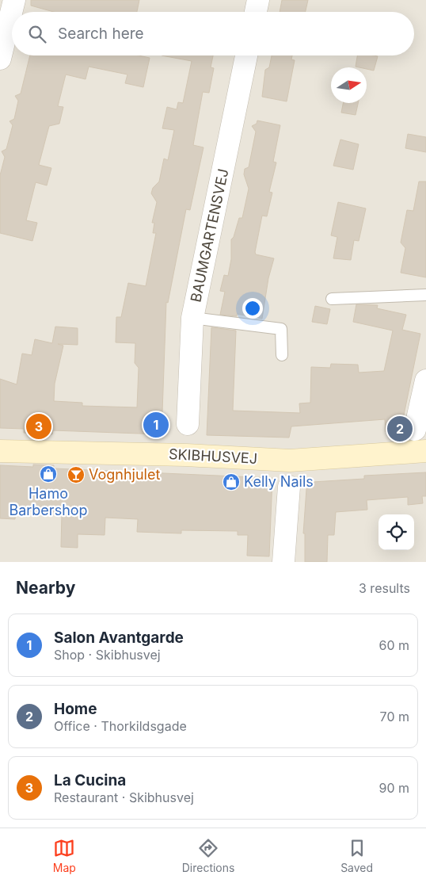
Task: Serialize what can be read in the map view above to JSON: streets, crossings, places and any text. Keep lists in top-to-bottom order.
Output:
{
  "streets": {
    "street": ["BAUMGARTENSVEJ", "SKIBHUSVEJ"]
  },
  "places": {
    "shop": ["Hamo Barbershop", "Kelly Nails"],
    "bar": ["Vognhjulet"]
  },
  "north": "right",
  "page": {
    "search": "Search here",
    "pins": ["1", "3", "2"],
    "heading": ["Nearby", "3 results"],
    "list": [
      {
        "mark": "1",
        "name": "Salon Avantgarde",
        "note": "Shop · Skibhusvej",
        "value": "60 m"
      },
      {
        "mark": "2",
        "name": "Home",
        "note": "Office · Thorkildsgade",
        "value": "70 m"
      },
      {
        "mark": "3",
        "name": "La Cucina",
        "note": "Restaurant · Skibhusvej",
        "value": "90 m"
      }
    ],
    "nav": ["Map", "Directions", "Saved"]
  }
}
